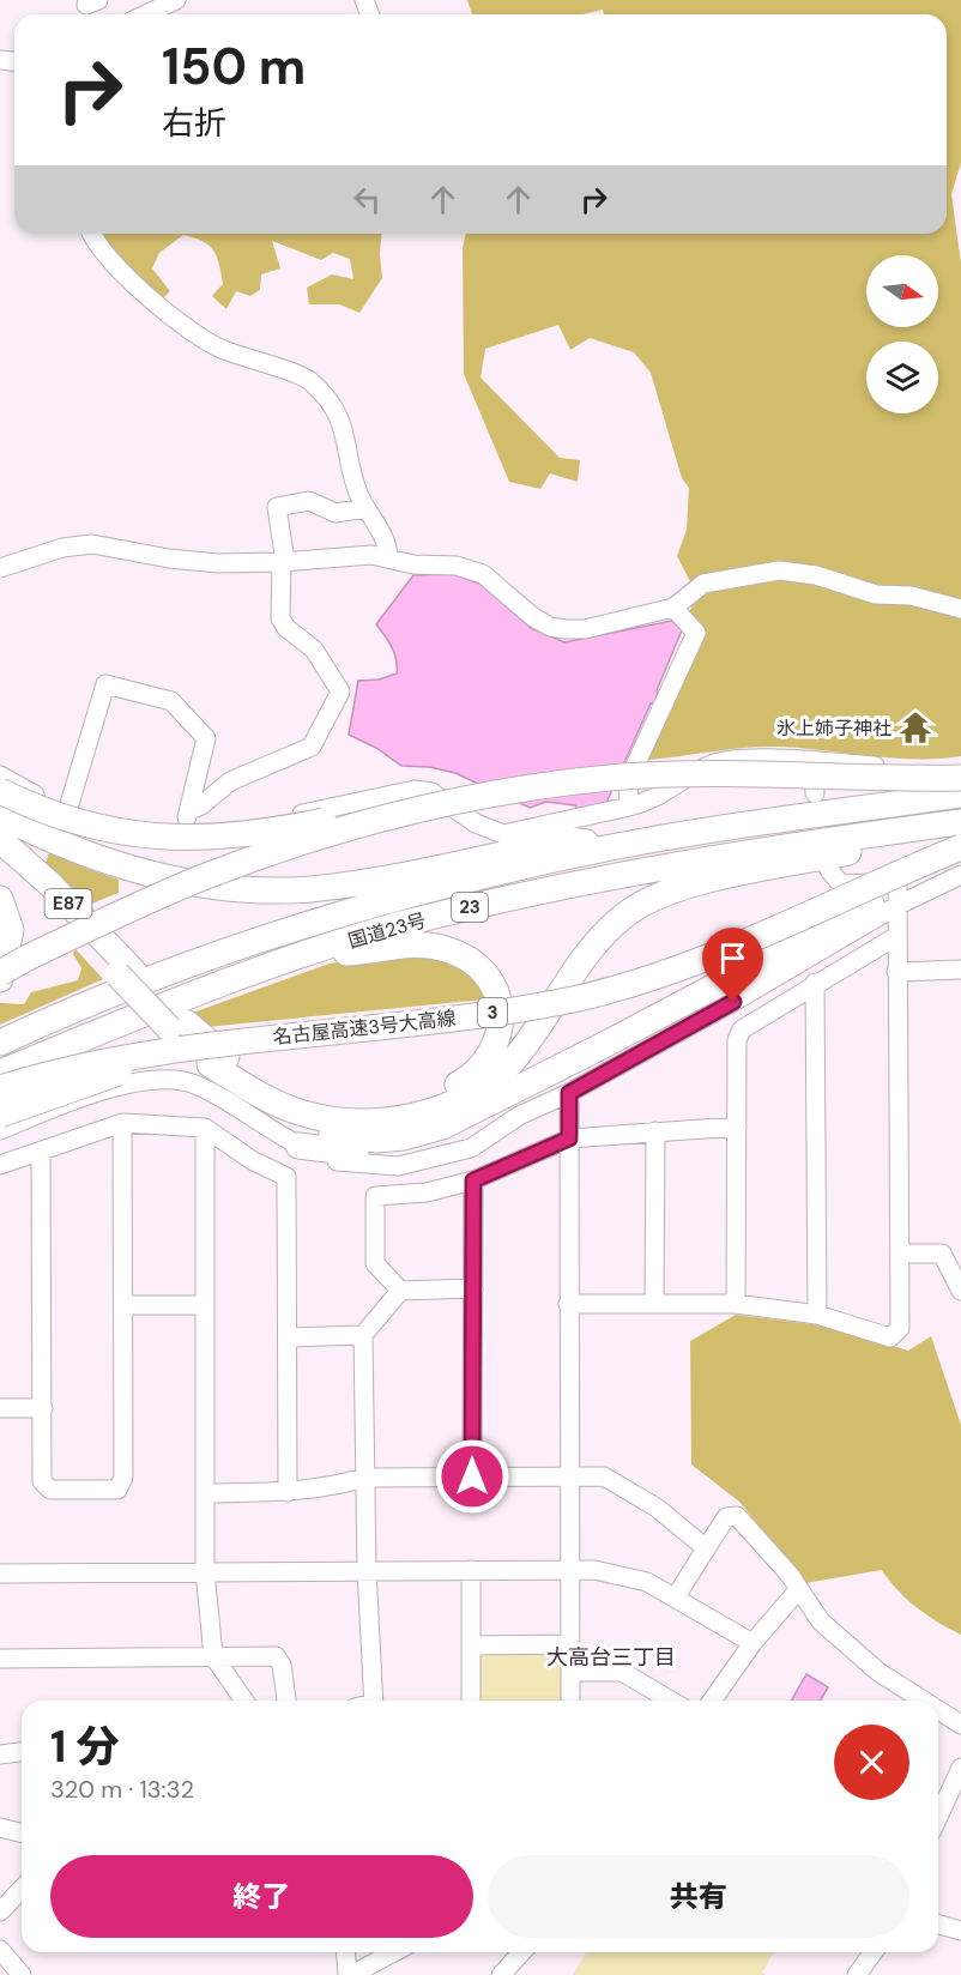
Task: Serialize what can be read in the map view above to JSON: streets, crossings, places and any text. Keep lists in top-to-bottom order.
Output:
{
  "streets": {
    "highway": [
      "E87",
      "23",
      "国道23号",
      "3",
      "名古屋高速3号大高線"
    ]
  },
  "districts": ["大高台三丁目"],
  "places": {
    "temple": ["氷上姉子神社"]
  },
  "north": "right",
  "page": {
    "turn": ["150 m", "右折"],
    "heading": ["1 分", "320 m · 13:32"],
    "buttons": ["終了", "共有"]
  }
}
